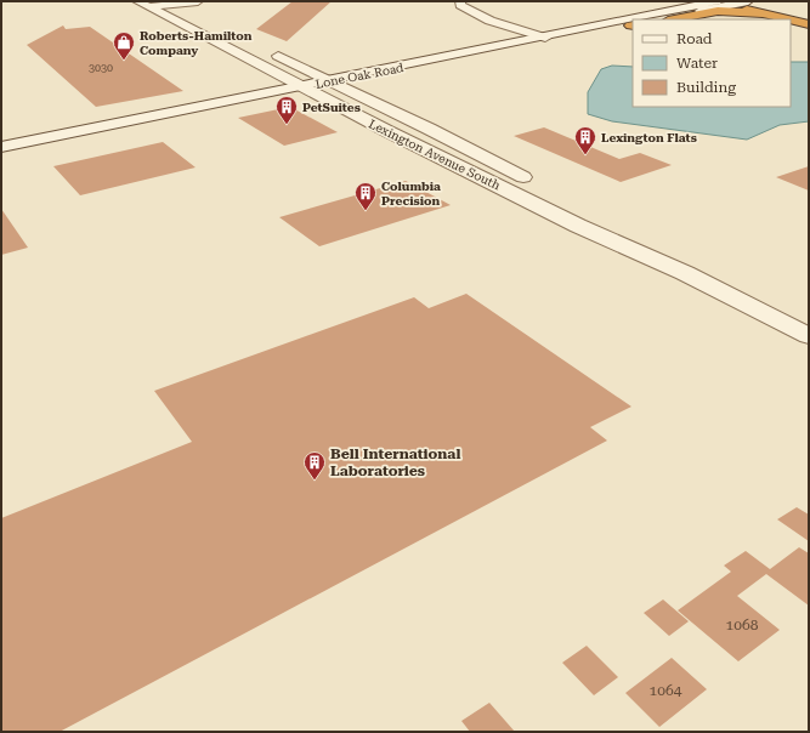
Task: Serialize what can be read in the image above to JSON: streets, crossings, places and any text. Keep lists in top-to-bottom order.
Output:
{
  "streets": {
    "street": ["Lone Oak Road", "Lexington Avenue South"]
  },
  "crossings": [
    ["Lone Oak Road", "Lexington Avenue South"]
  ],
  "places": {
    "shop": ["Roberts-Hamilton Company"],
    "building": [
      "PetSuites",
      "Lexington Flats",
      "Columbia Precision",
      "Bell International Laboratories"
    ]
  },
  "house_numbers": ["3030", "1068", "1064"],
  "legend": ["Road", "Water", "Building"]
}
